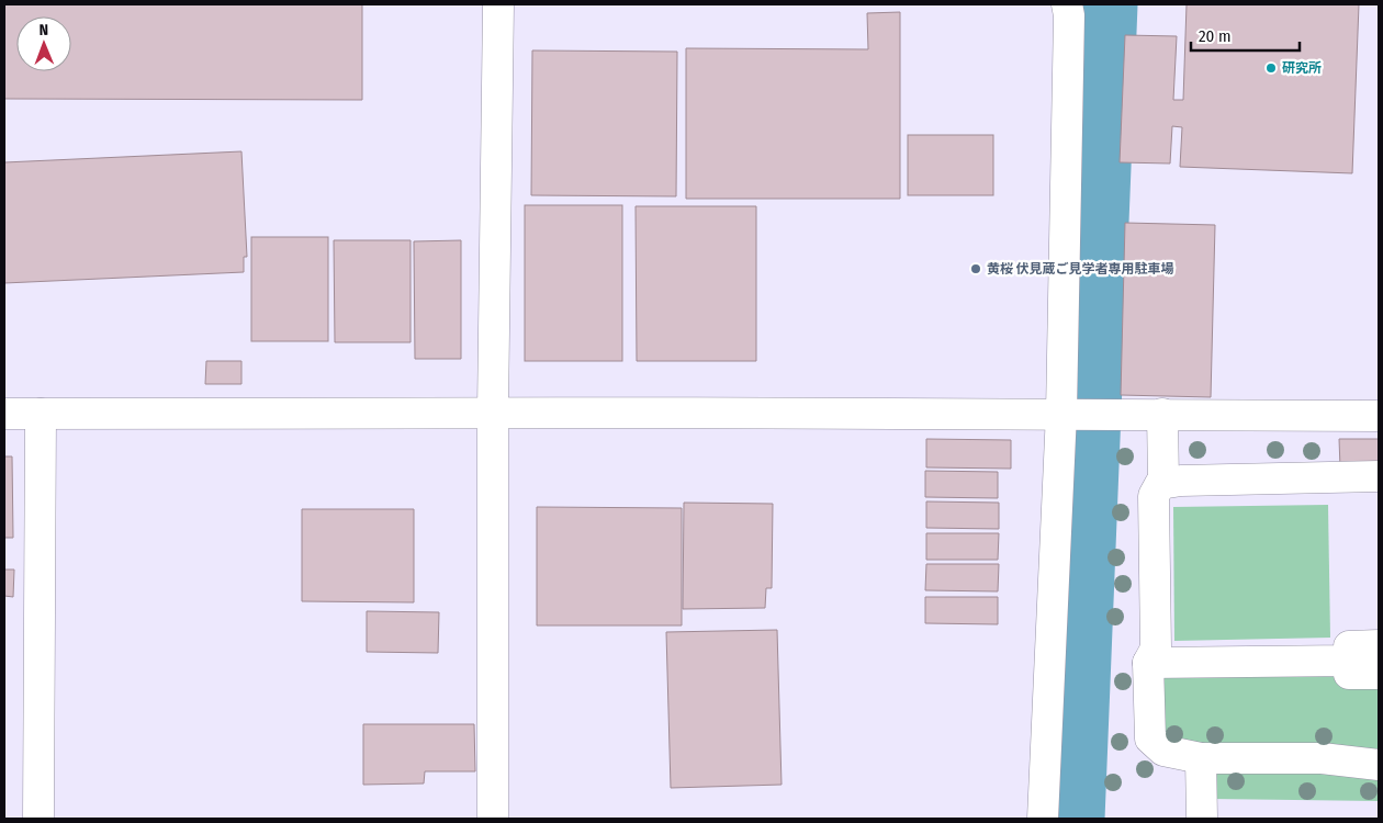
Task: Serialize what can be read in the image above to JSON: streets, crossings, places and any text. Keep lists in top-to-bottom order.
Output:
{
  "places": ["研究所", "黄桜 伏見蔵ご見学者専用駐車場"],
  "scale_bar": "20 m",
  "north": "top"
}
